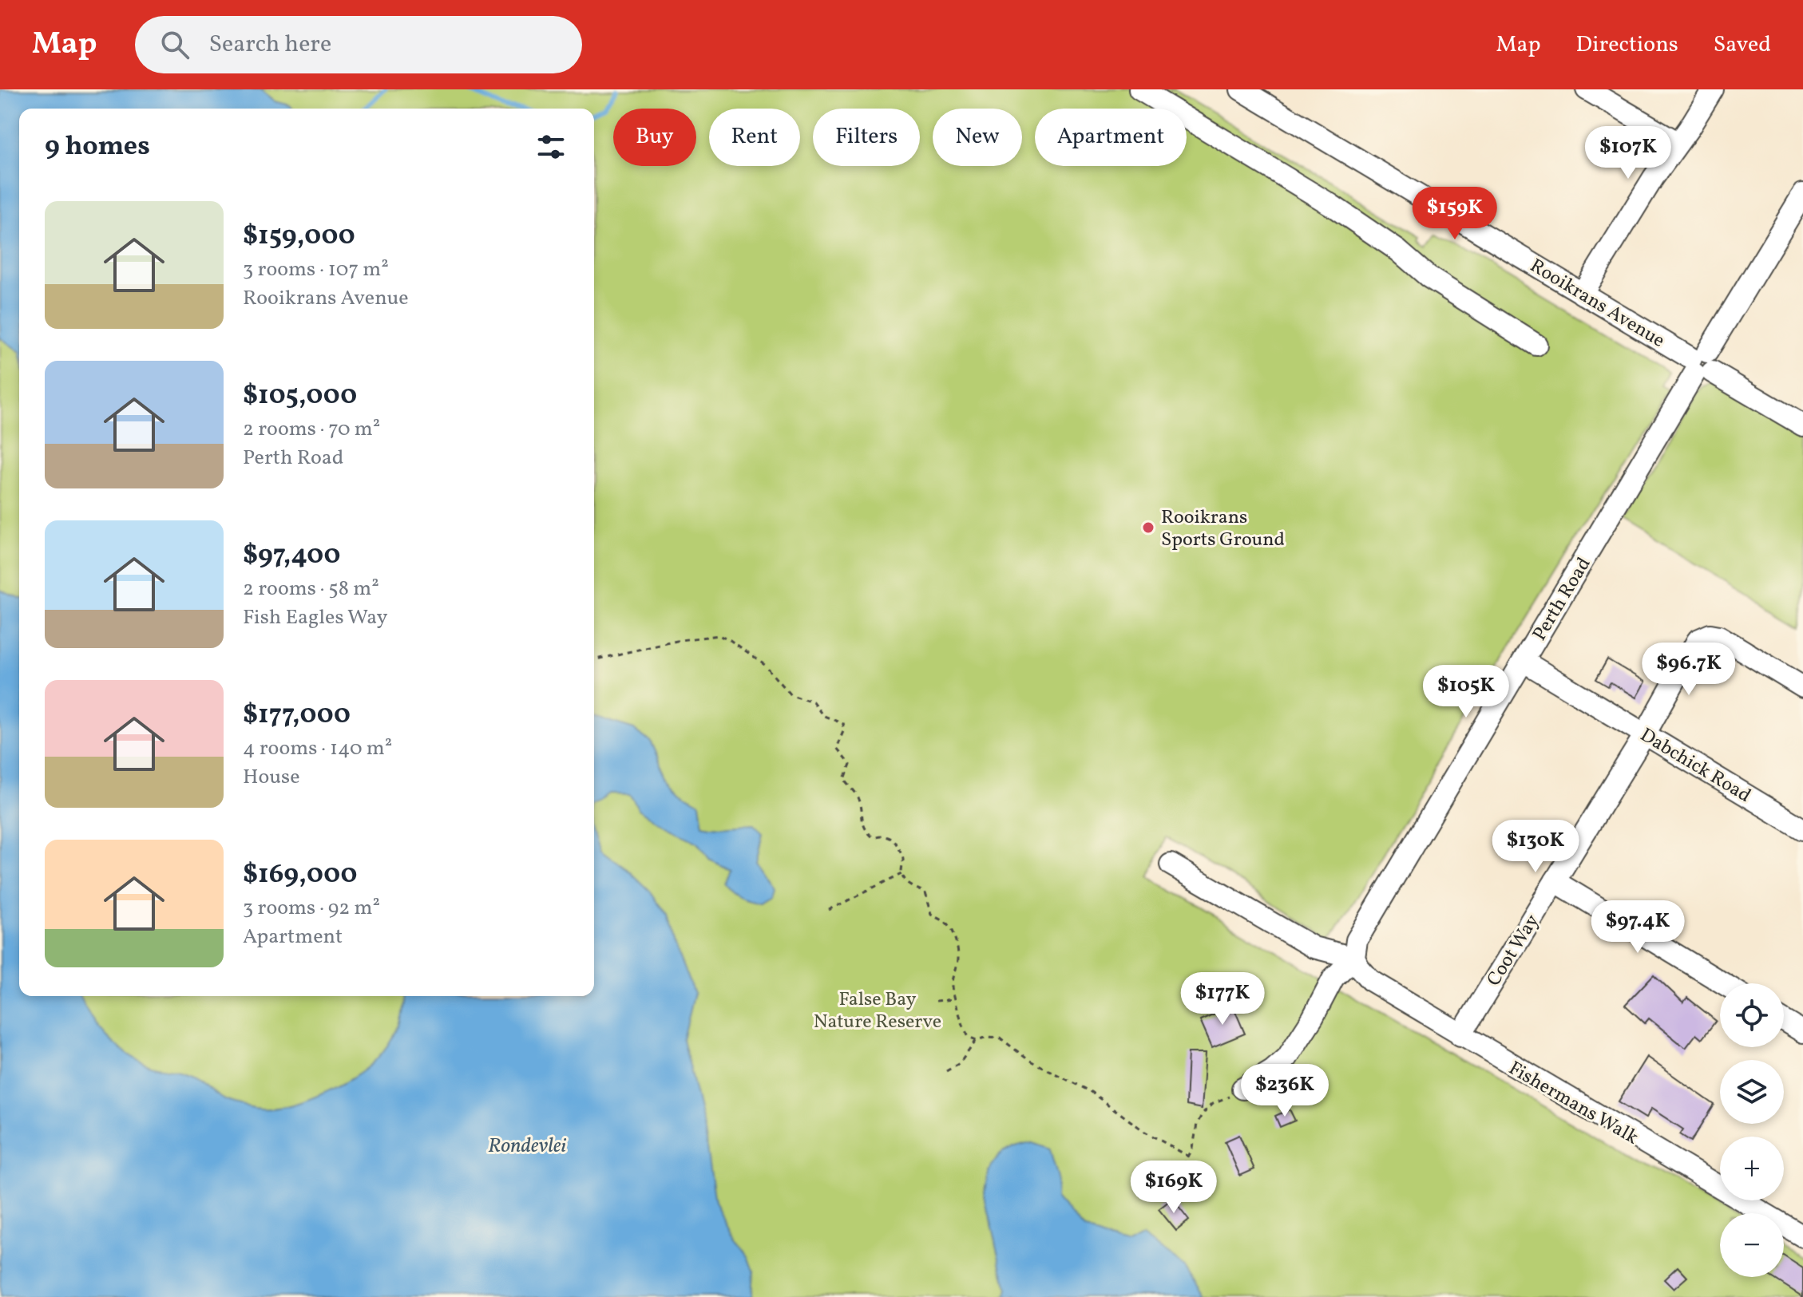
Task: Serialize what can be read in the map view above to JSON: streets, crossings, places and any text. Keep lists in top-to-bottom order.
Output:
{
  "streets": {
    "street": [
      "Rooikrans Avenue",
      "Perth Road",
      "Dabchick Road",
      "Coot Way",
      "Fishermans Walk"
    ]
  },
  "crossings": [
    ["Rooikrans Avenue", "Perth Road"],
    ["Perth Road", "Dabchick Road"],
    ["Perth Road", "Fishermans Walk"],
    ["Dabchick Road", "Coot Way"],
    ["Coot Way", "Fishermans Walk"]
  ],
  "water": ["Rondevlei"],
  "parks": ["False Bay Nature Reserve"],
  "places": ["Rooikrans Sports Ground"],
  "page": {
    "header": "Map",
    "search": "Search here",
    "nav": ["Map", "Directions", "Saved"],
    "chip": [
      "Buy",
      "Rent",
      "Filters",
      "New",
      "Apartment"
    ],
    "heading": "9 homes",
    "price": [
      "$107K",
      "$159K",
      "$96.7K",
      "$105K",
      "$130K",
      "$97.4K",
      "$177K",
      "$236K",
      "$169K"
    ],
    "list": [
      {
        "name": "$159,000",
        "note": "3 rooms · 107 m² · Rooikrans Avenue"
      },
      {
        "name": "$105,000",
        "note": "2 rooms · 70 m² · Perth Road"
      },
      {
        "name": "$97,400",
        "note": "2 rooms · 58 m² · Fish Eagles Way"
      },
      {
        "name": "$177,000",
        "note": "4 rooms · 140 m² · House"
      },
      {
        "name": "$169,000",
        "note": "3 rooms · 92 m² · Apartment"
      }
    ],
    "map_buttons": ["+", "−"]
  }
}
